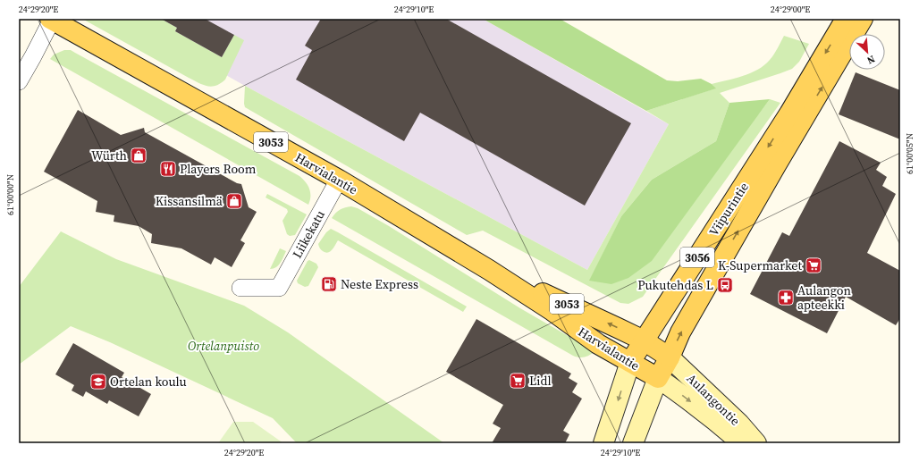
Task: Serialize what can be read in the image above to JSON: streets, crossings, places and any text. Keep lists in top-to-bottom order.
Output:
{
  "streets": {
    "main road": [
      "3053",
      "Harvialantie",
      "Viipurintie",
      "3056",
      "Aulangontie"
    ],
    "street": ["Liikekatu"]
  },
  "crossings": [
    ["Harvialantie", "Viipurintie"],
    ["Harvialantie", "Liikekatu"],
    ["Harvialantie", "Aulangontie"],
    ["Viipurintie", "Aulangontie"]
  ],
  "parks": ["Ortelanpuisto"],
  "places": {
    "shop": ["Würth", "Kissansilmä"],
    "restaurant": ["Players Room"],
    "supermarket": ["K-Supermarket", "Lidl"],
    "fuel station": ["Neste Express"],
    "bus stop": ["Pukutehdas L"],
    "pharmacy": ["Aulangon apteekki"],
    "school or university": ["Ortelan koulu"]
  },
  "north": "bottom right",
  "coordinates": [
    "24°29'20\"E",
    "24°29'10\"E",
    "24°29'00\"E",
    "61°00'05\"N",
    "61°00'00\"N"
  ]
}
